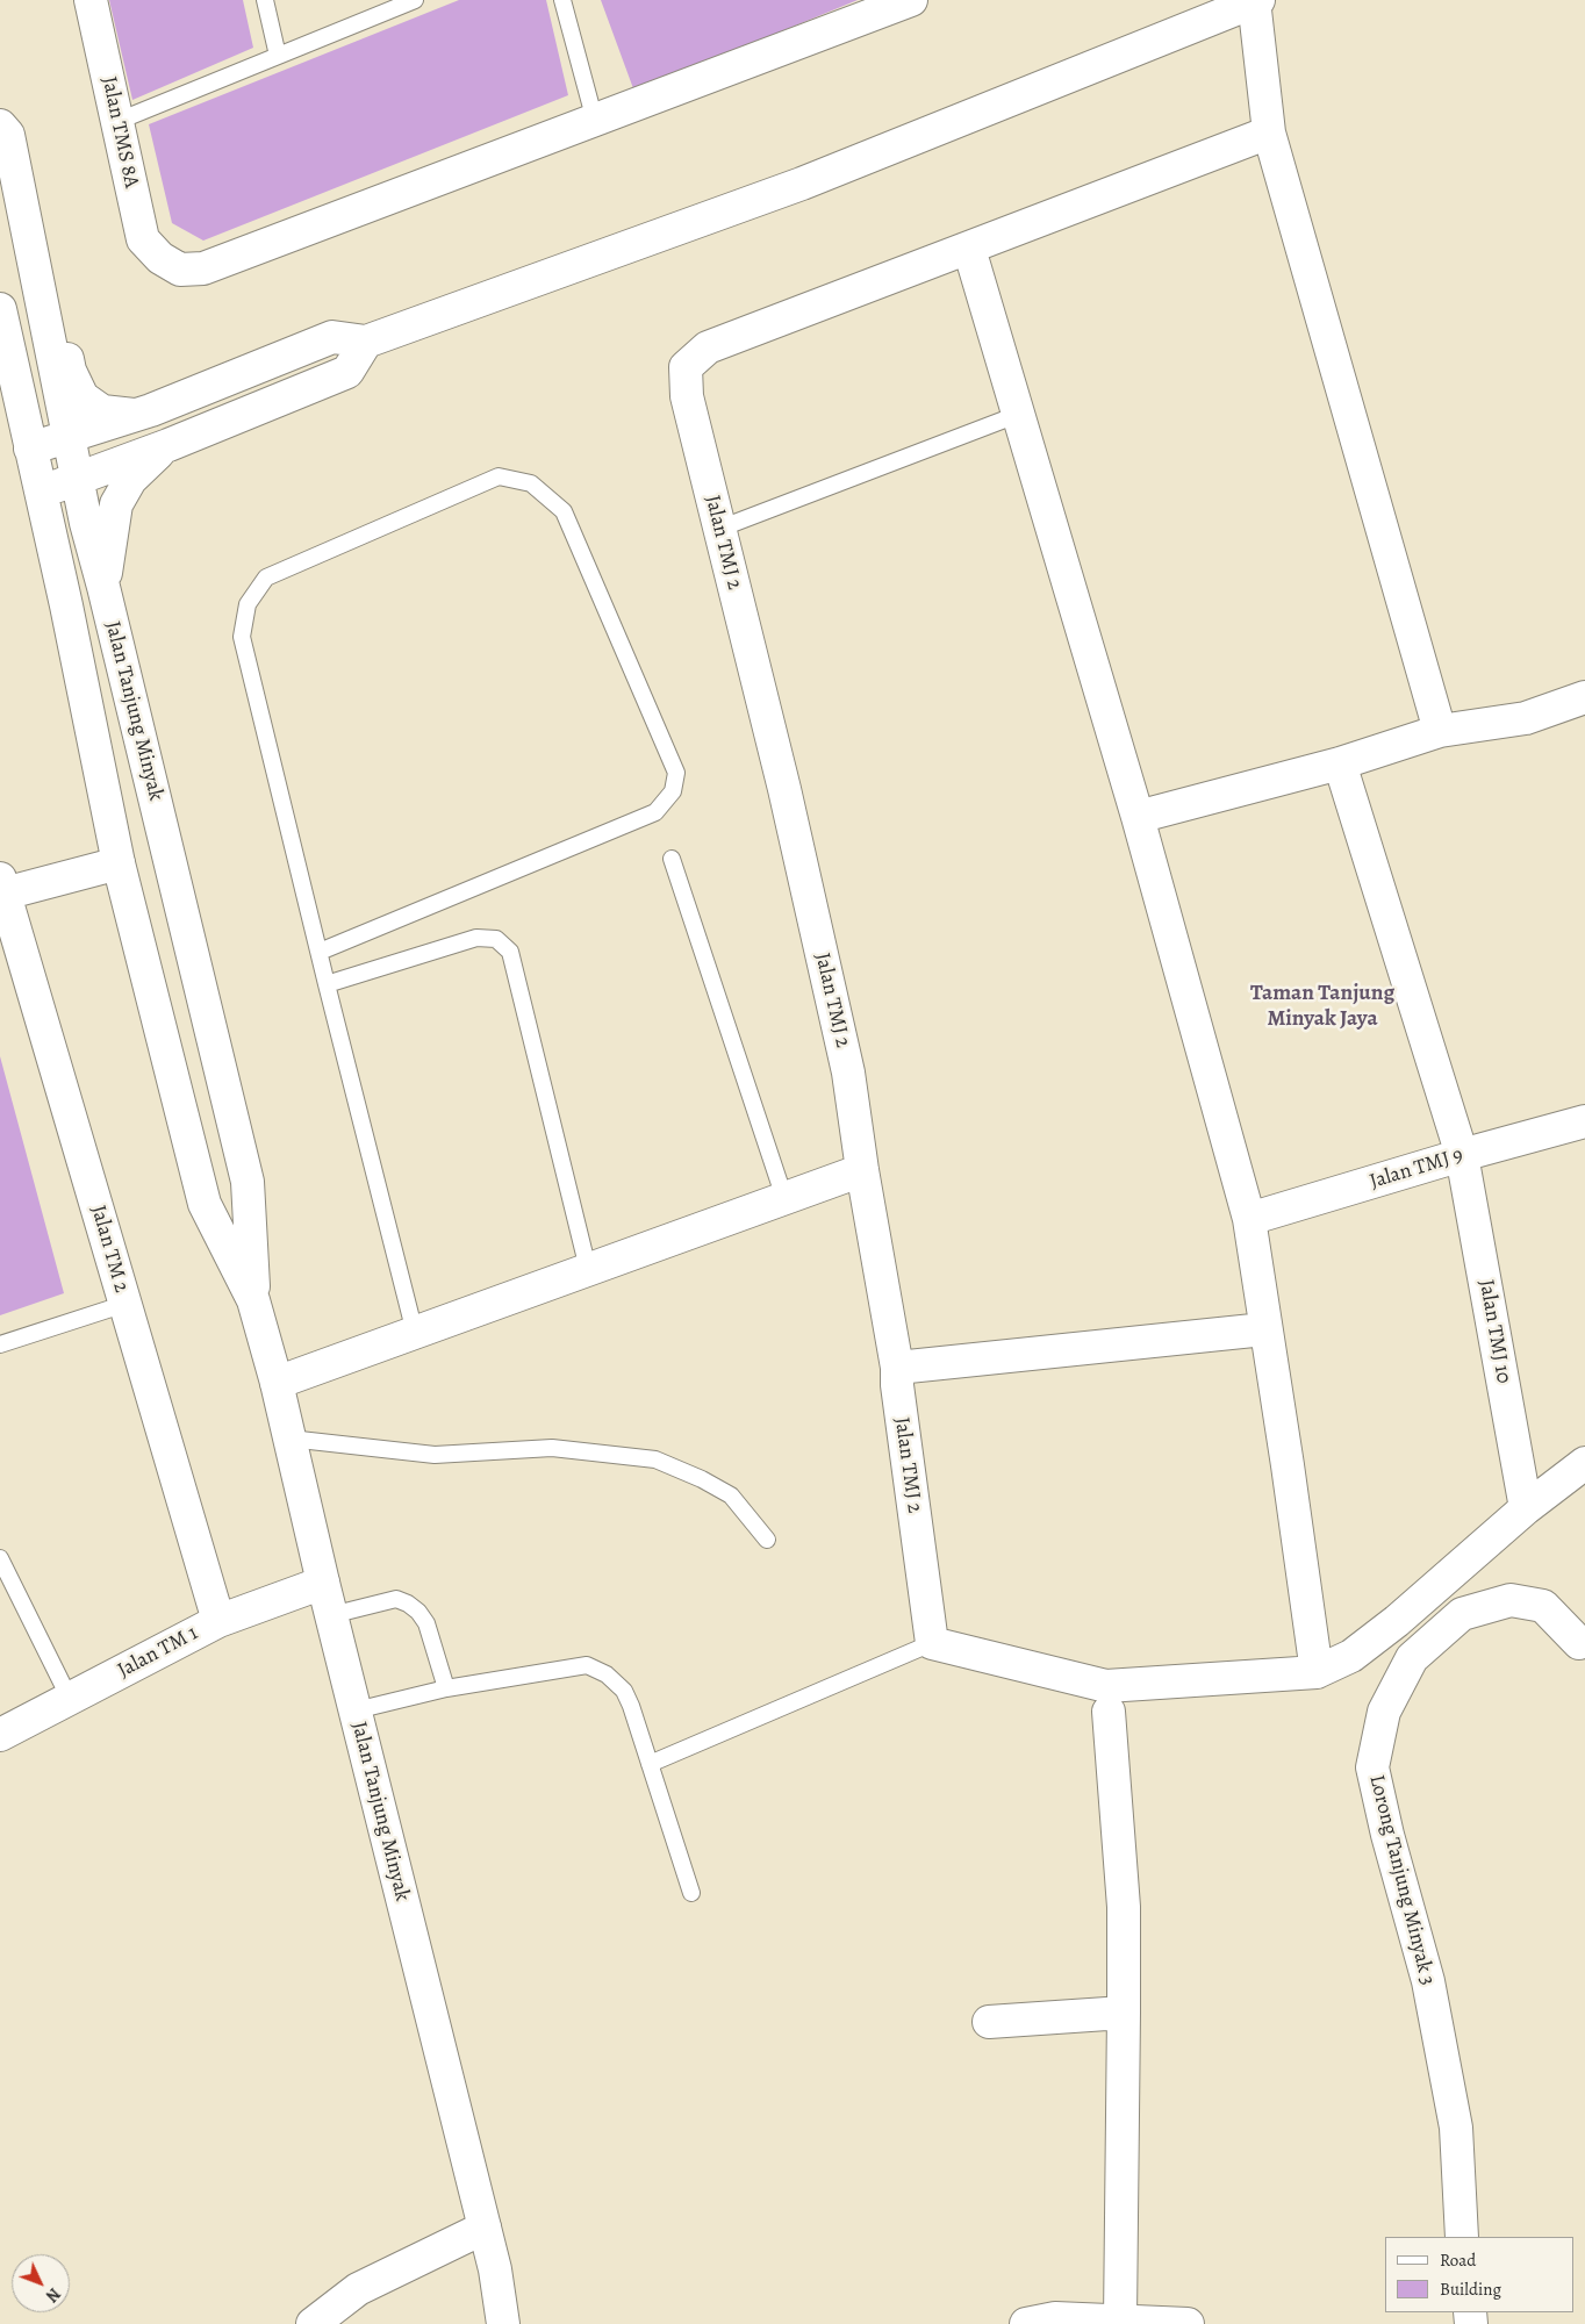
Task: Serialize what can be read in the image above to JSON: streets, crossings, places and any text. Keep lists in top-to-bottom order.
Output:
{
  "streets": {
    "street": [
      "Jalan TMS 8A",
      "Jalan TMJ 2",
      "Jalan Tanjung Minyak",
      "Jalan TMJ 9",
      "Jalan TM 2",
      "Jalan TMJ 10",
      "Jalan TM 1",
      "Lorong Tanjung Minyak 3"
    ]
  },
  "crossings": [
    ["Jalan Tanjung Minyak", "Jalan TM 1"],
    ["Jalan TMJ 9", "Jalan TMJ 10"],
    ["Jalan TM 2", "Jalan TM 1"]
  ],
  "districts": ["Taman Tanjung Minyak Jaya"],
  "legend": ["Road", "Building"],
  "north": "bottom right"
}
